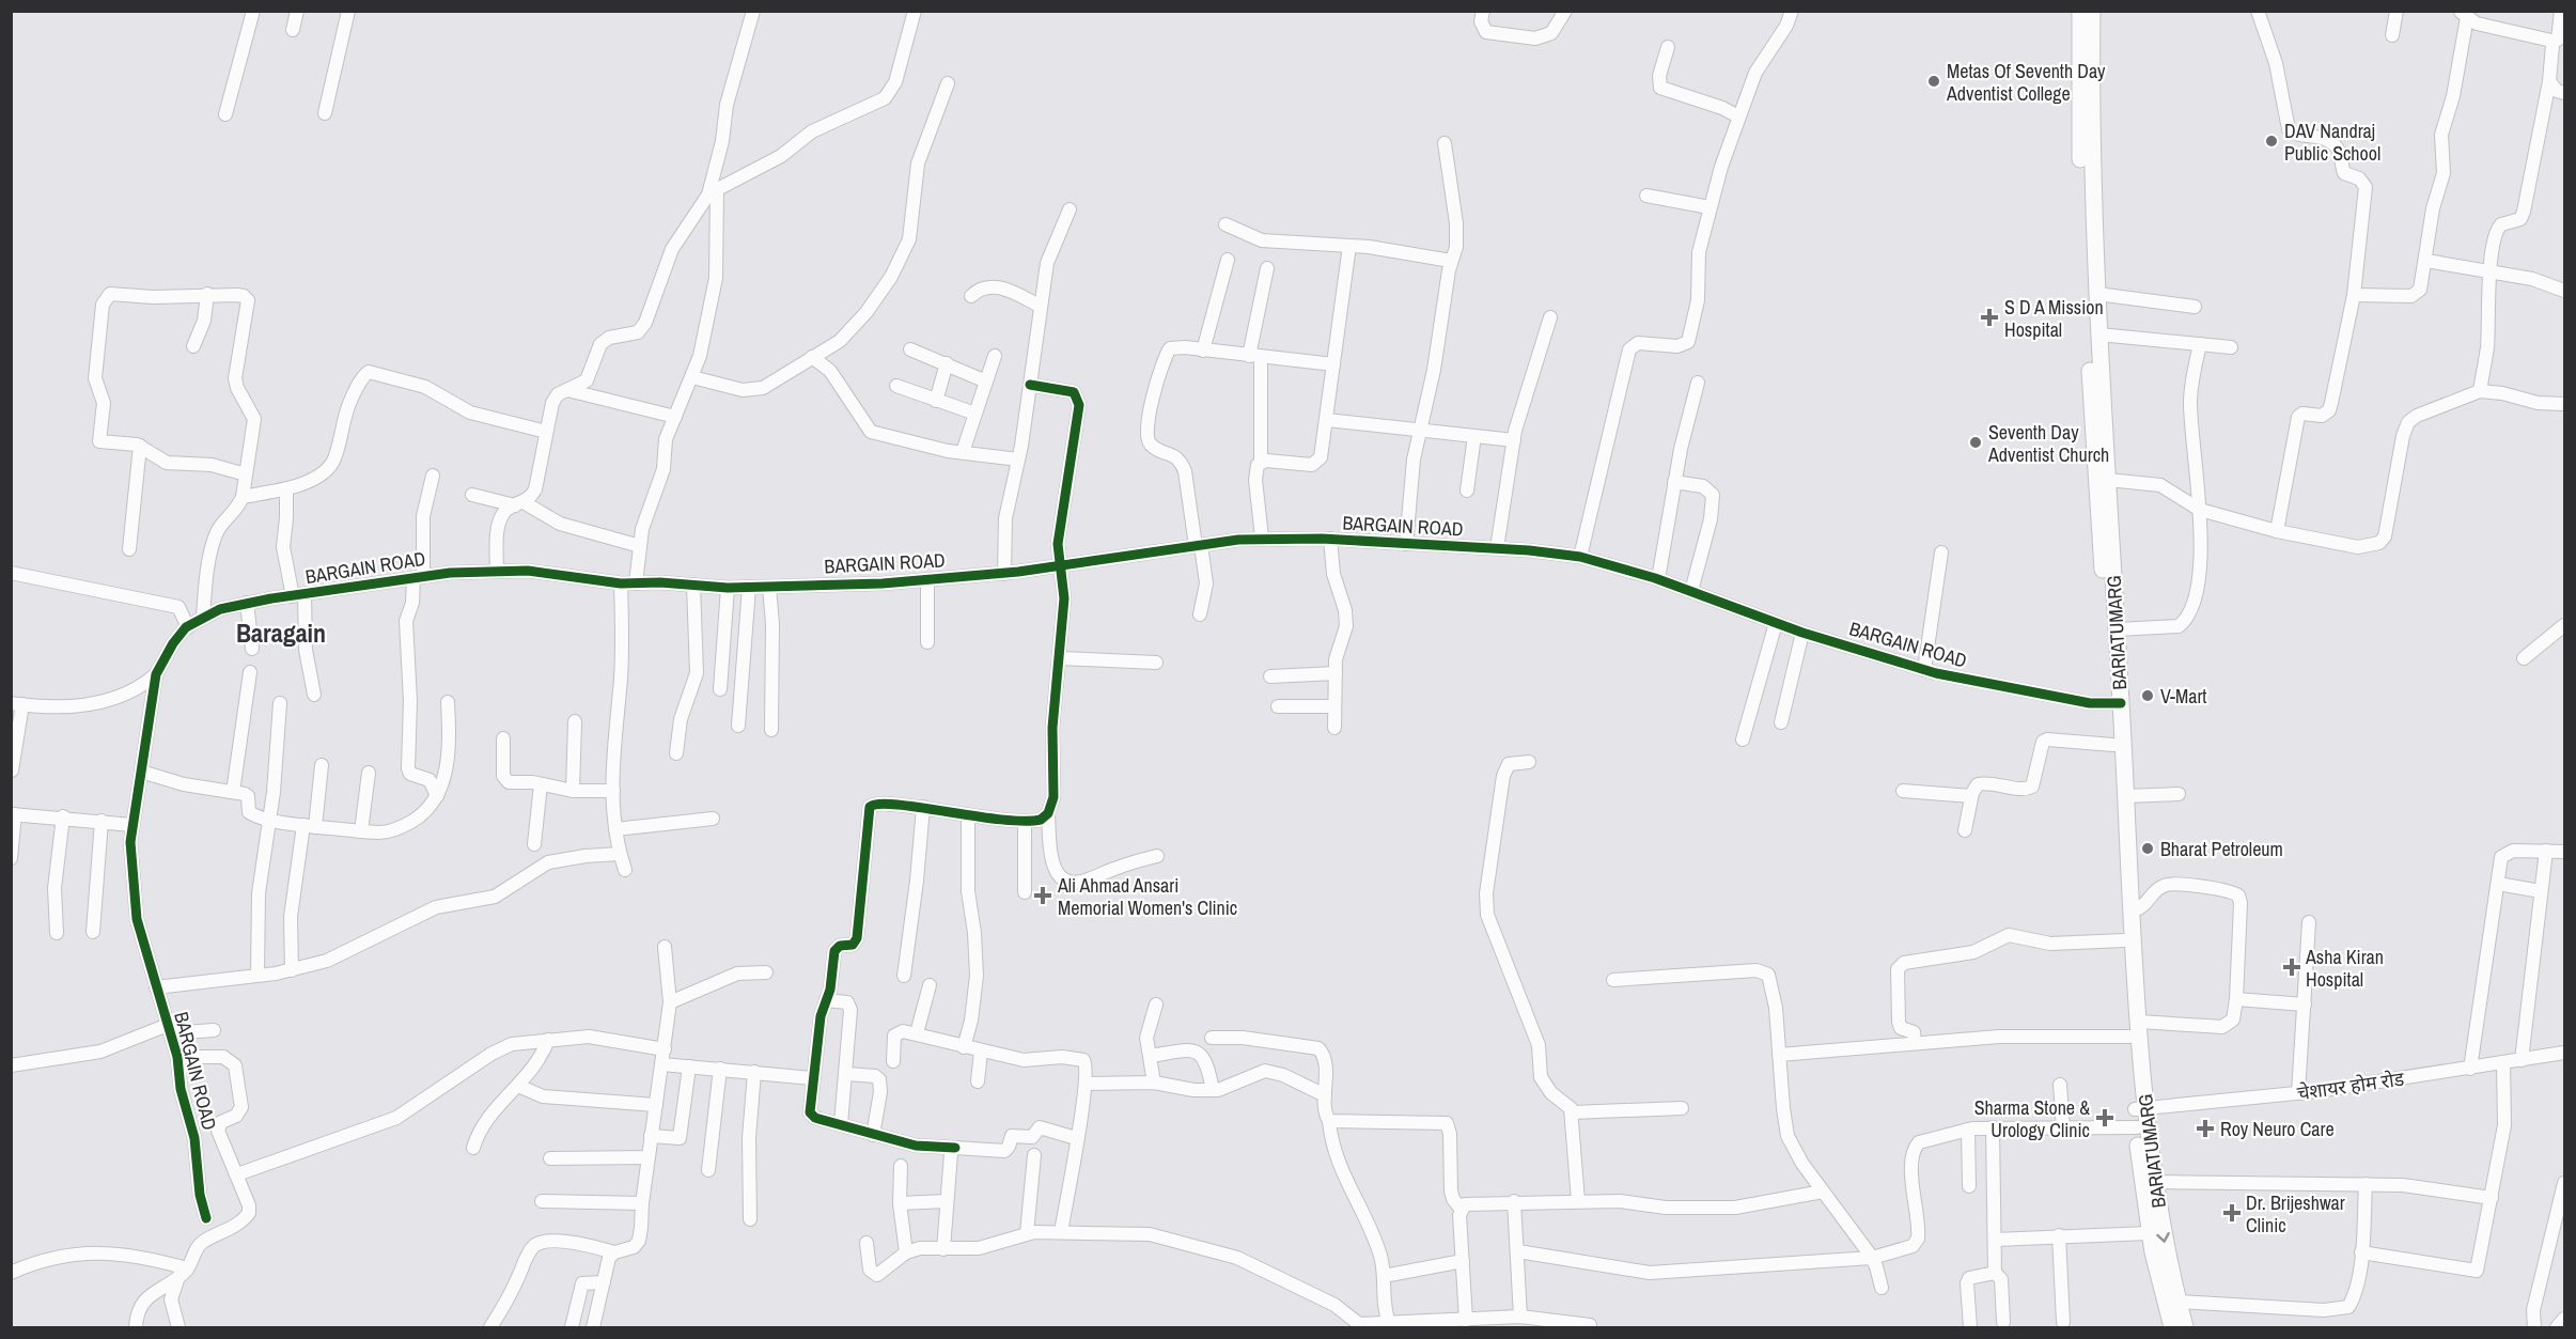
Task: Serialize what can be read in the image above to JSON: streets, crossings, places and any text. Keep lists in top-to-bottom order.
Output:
{
  "streets": {
    "main road": ["BARIATUMARG"],
    "street": ["BARGAIN ROAD", "चेशायर होम रोड"]
  },
  "crossings": [
    ["BARGAIN ROAD", "BARIATUMARG"],
    ["BARIATUMARG", "चेशायर होम रोड"]
  ],
  "districts": ["Baragain"],
  "places": {
    "other": [
      "Metas Of Seventh Day Adventist College",
      "DAV Nandraj Public School",
      "Seventh Day Adventist Church",
      "V-Mart",
      "Bharat Petroleum"
    ],
    "health": [
      "S D A Mission Hospital",
      "Ali Ahmad Ansari Memorial Women's Clinic",
      "Asha Kiran Hospital",
      "Sharma Stone & Urology Clinic",
      "Roy Neuro Care",
      "Dr. Brijeshwar Clinic"
    ]
  }
}
